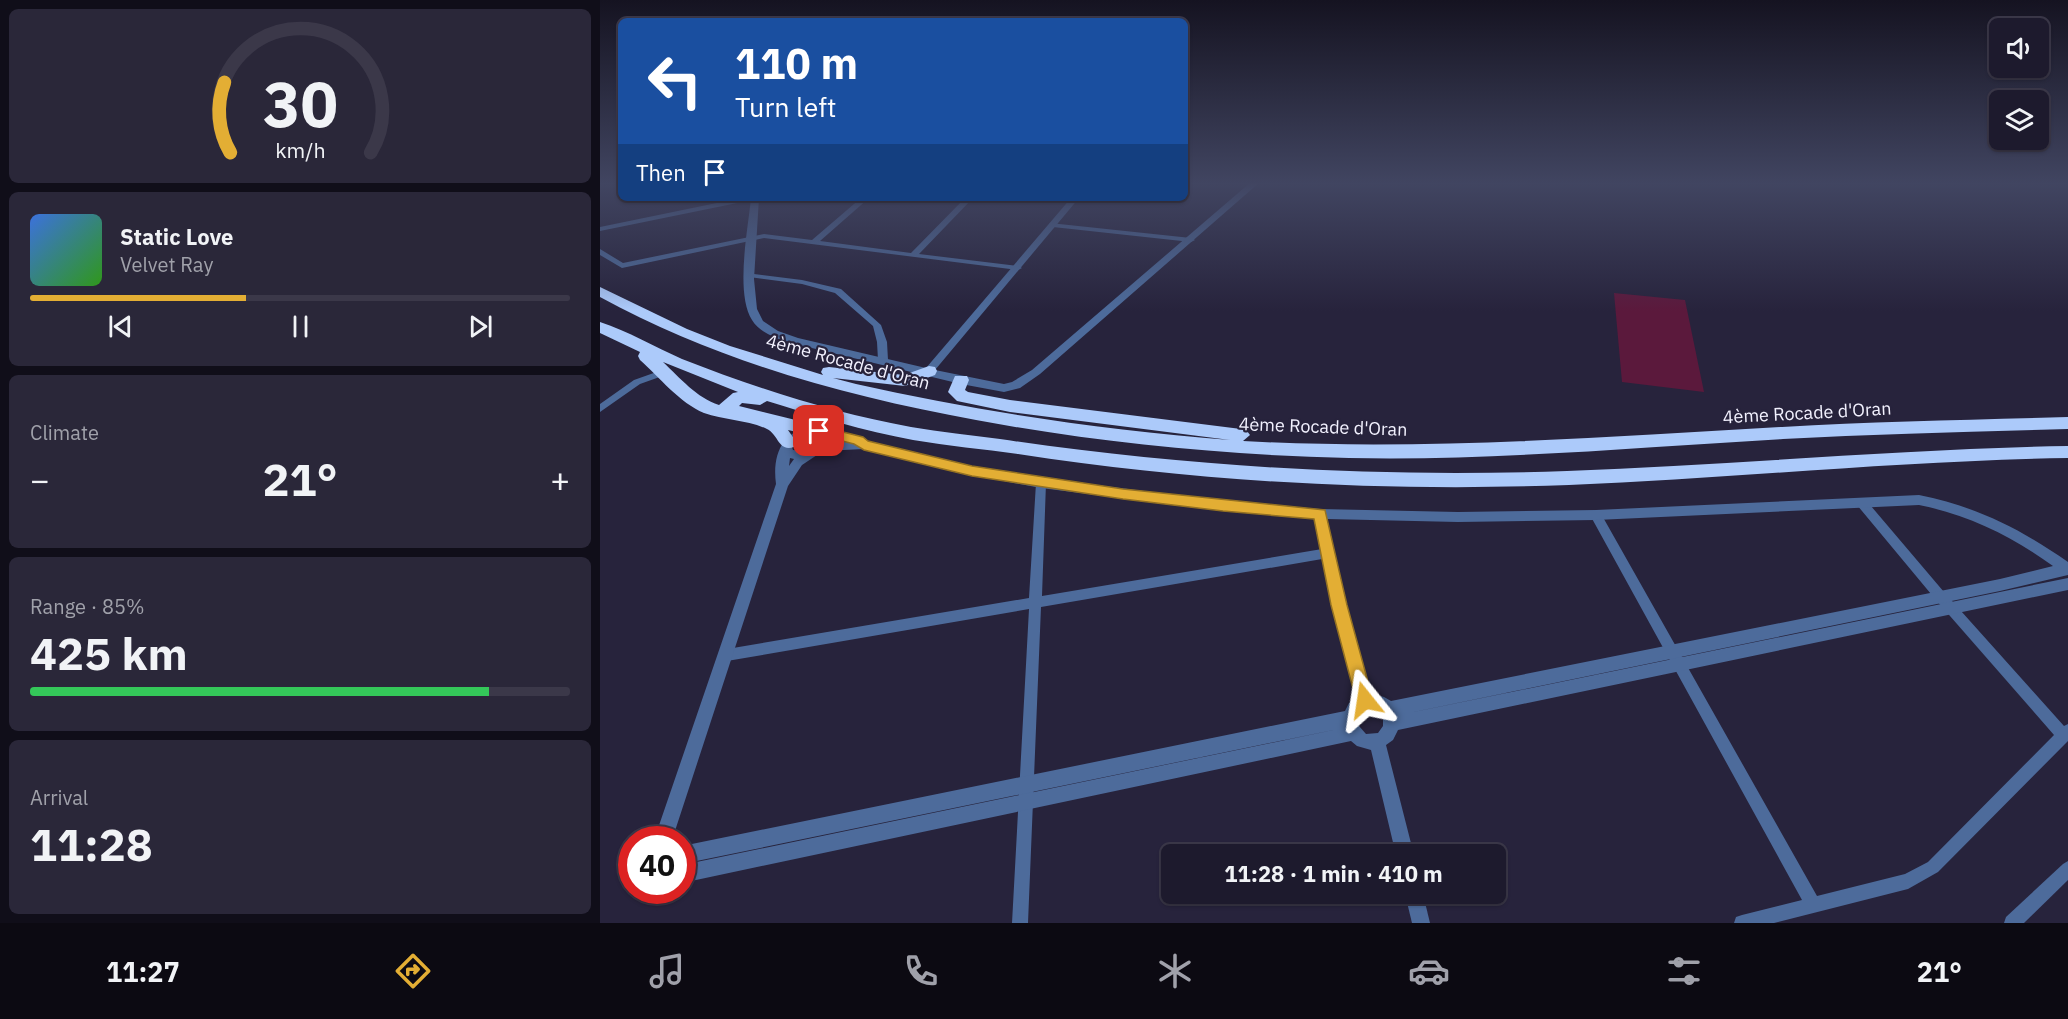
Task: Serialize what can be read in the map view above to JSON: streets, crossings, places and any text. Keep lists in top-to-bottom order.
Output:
{
  "streets": {
    "highway": ["4ème Rocade d'Oran"]
  },
  "page": {
    "turn": ["110 m", "Turn left"],
    "then": "Then",
    "song": ["Static Love", "Velvet Ray"],
    "tile": [
      "Climate",
      ["Range · 85%", "425 km"],
      ["Arrival", "11:28"]
    ],
    "heat": ["−", "21°", "+"],
    "limit": "40",
    "trip": "11:28 · 1 min · 410 m",
    "tabs": ["11:27", "21°"],
    "gauge": ["30", "km/h"]
  }
}
